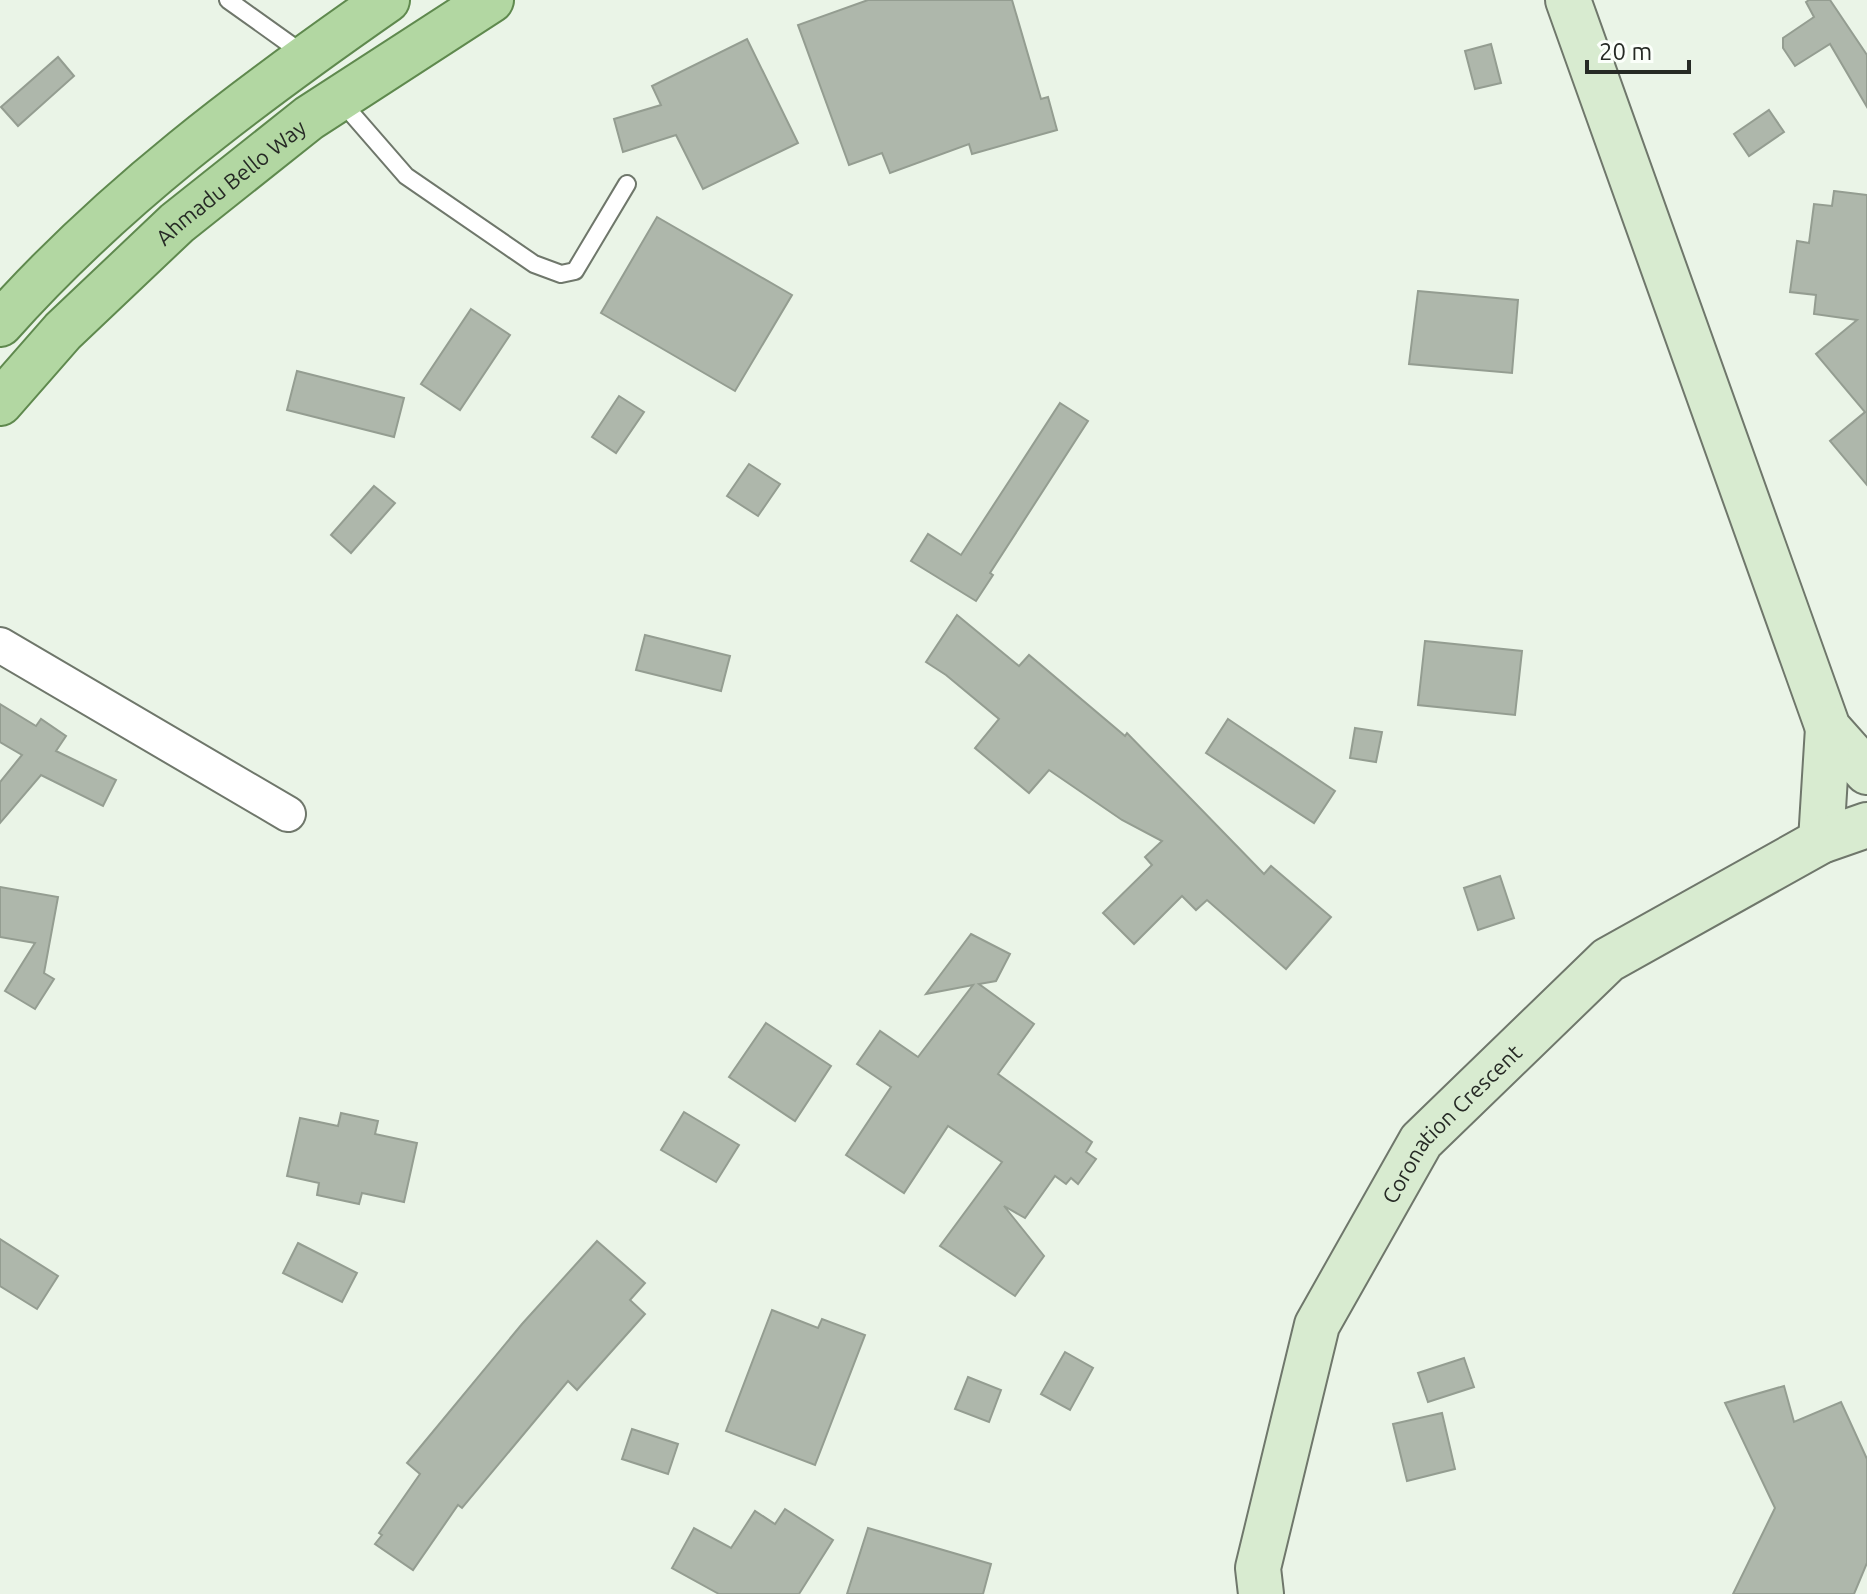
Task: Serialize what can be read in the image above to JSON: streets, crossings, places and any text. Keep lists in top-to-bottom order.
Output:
{
  "streets": {
    "main road": ["Ahmadu Bello Way", "Coronation Crescent"]
  },
  "scale_bar": "20 m"
}
